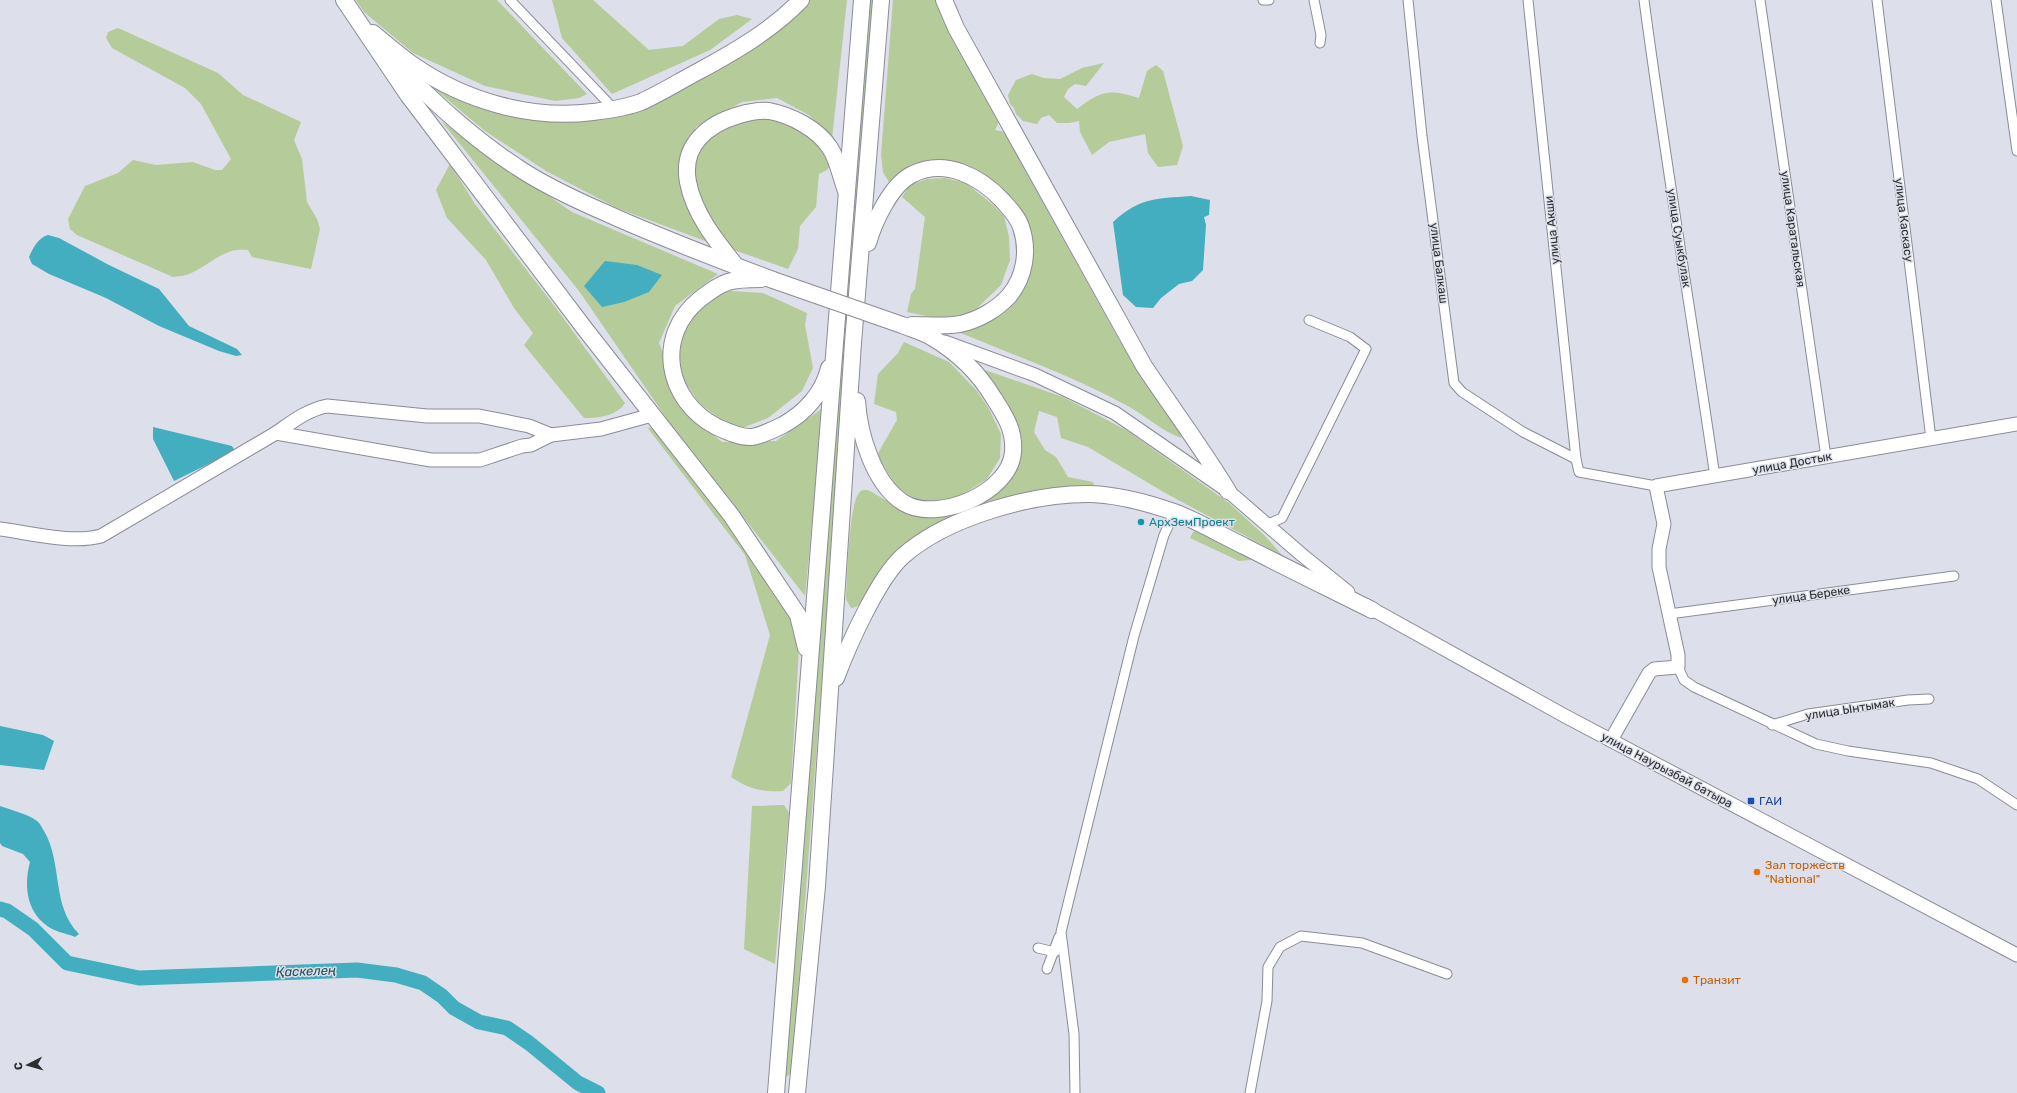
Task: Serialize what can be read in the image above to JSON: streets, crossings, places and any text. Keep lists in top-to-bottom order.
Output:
{
  "streets": {
    "street": [
      "улица Каскасу",
      "улица Каратальская",
      "улица Акши",
      "улица Суыкбулак",
      "улица Балкаш",
      "улица Достык",
      "улица Береке",
      "улица Ынтымак",
      "улица Наурызбай батыра"
    ]
  },
  "crossings": [
    ["улица Каскасу", "улица Достык"],
    ["улица Каратальская", "улица Достык"],
    ["улица Акши", "улица Балкаш"],
    ["улица Акши", "улица Достык"],
    ["улица Суыкбулак", "улица Достык"],
    ["улица Балкаш", "улица Достык"]
  ],
  "water": ["Қаскелең"],
  "places": {
    "other": ["АрхЗемПроект", "Зал торжеств \"National\"", "Транзит"],
    "transit": ["ГАИ"]
  },
  "north": "left"
}
